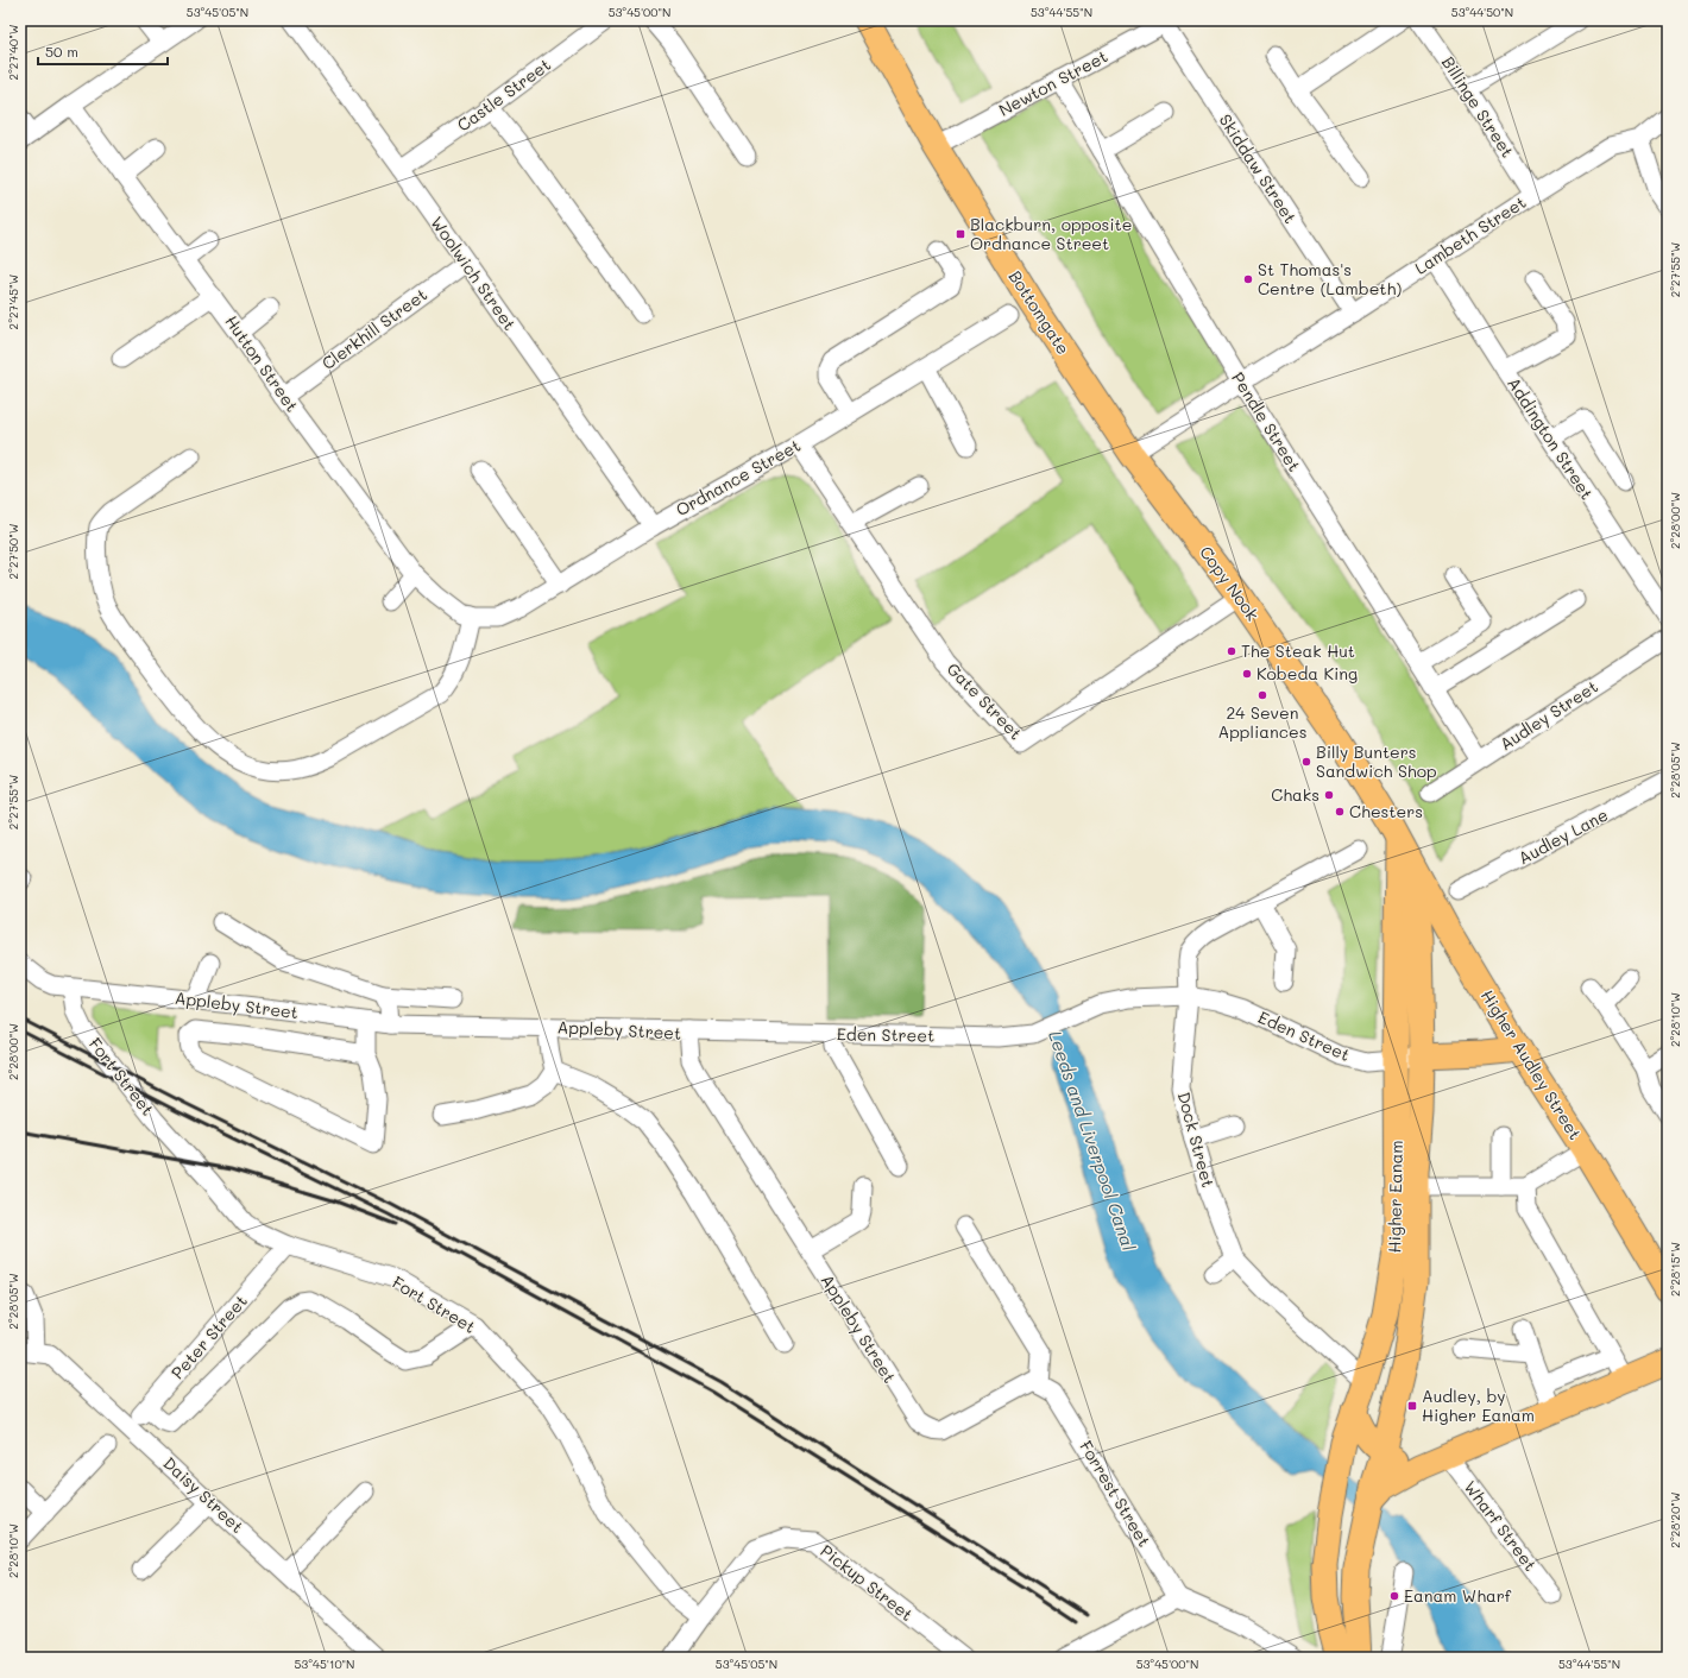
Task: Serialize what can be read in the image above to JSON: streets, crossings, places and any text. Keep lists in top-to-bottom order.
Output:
{
  "streets": {
    "highway": [
      "Bottomgate",
      "Copy Nook",
      "Higher Audley Street",
      "Higher Eanam"
    ],
    "street": [
      "Newton Street",
      "Castle Street",
      "Billinge Street",
      "Skiddaw Street",
      "Lambeth Street",
      "Woolwich Street",
      "Clerkhill Street",
      "Hutton Street",
      "Pendle Street",
      "Addington Street",
      "Ordnance Street",
      "Gate Street",
      "Audley Street",
      "Audley Lane",
      "Appleby Street",
      "Eden Street",
      "Fort Street",
      "Dock Street",
      "Peter Street",
      "Forrest Street",
      "Daisy Street",
      "Wharf Street",
      "Pickup Street"
    ]
  },
  "crossings": [
    ["Newton Street", "Skiddaw Street"],
    ["Newton Street", "Bottomgate"],
    ["Newton Street", "Pendle Street"],
    ["Castle Street", "Woolwich Street"],
    ["Billinge Street", "Lambeth Street"],
    ["Skiddaw Street", "Lambeth Street"],
    ["Lambeth Street", "Bottomgate"],
    ["Lambeth Street", "Pendle Street"],
    ["Lambeth Street", "Addington Street"],
    ["Lambeth Street", "Copy Nook"],
    ["Woolwich Street", "Clerkhill Street"],
    ["Woolwich Street", "Ordnance Street"],
    ["Bottomgate", "Copy Nook"],
    ["Clerkhill Street", "Hutton Street"],
    ["Hutton Street", "Ordnance Street"],
    ["Pendle Street", "Audley Street"],
    ["Ordnance Street", "Gate Street"],
    ["Copy Nook", "Gate Street"],
    ["Copy Nook", "Higher Audley Street"],
    ["Copy Nook", "Higher Eanam"],
    ["Appleby Street", "Eden Street"],
    ["Appleby Street", "Fort Street"],
    ["Appleby Street", "Forrest Street"],
    ["Eden Street", "Dock Street"],
    ["Eden Street", "Higher Eanam"],
    ["Higher Audley Street", "Higher Eanam"],
    ["Fort Street", "Peter Street"],
    ["Fort Street", "Pickup Street"],
    ["Dock Street", "Higher Eanam"],
    ["Peter Street", "Daisy Street"]
  ],
  "water": ["Leeds and Liverpool Canal"],
  "places": {
    "transit": ["Blackburn, opposite Ordnance Street", "Audley, by Higher Eanam"],
    "other": [
      "St Thomas's Centre (Lambeth)",
      "The Steak Hut",
      "Kobeda King",
      "24 Seven Appliances",
      "Billy Bunters Sandwich Shop",
      "Chaks",
      "Chesters",
      "Eanam Wharf"
    ]
  },
  "scale_bar": "50 m",
  "coordinates": [
    "53°45'05\"N",
    "53°45'00\"N",
    "53°44'55\"N",
    "53°44'50\"N",
    "2°27'40\"W",
    "2°27'55\"W",
    "2°27'45\"W",
    "2°28'00\"W",
    "2°27'50\"W",
    "2°28'05\"W",
    "2°28'10\"W",
    "2°28'15\"W",
    "2°28'20\"W",
    "53°45'10\"N"
  ]
}
